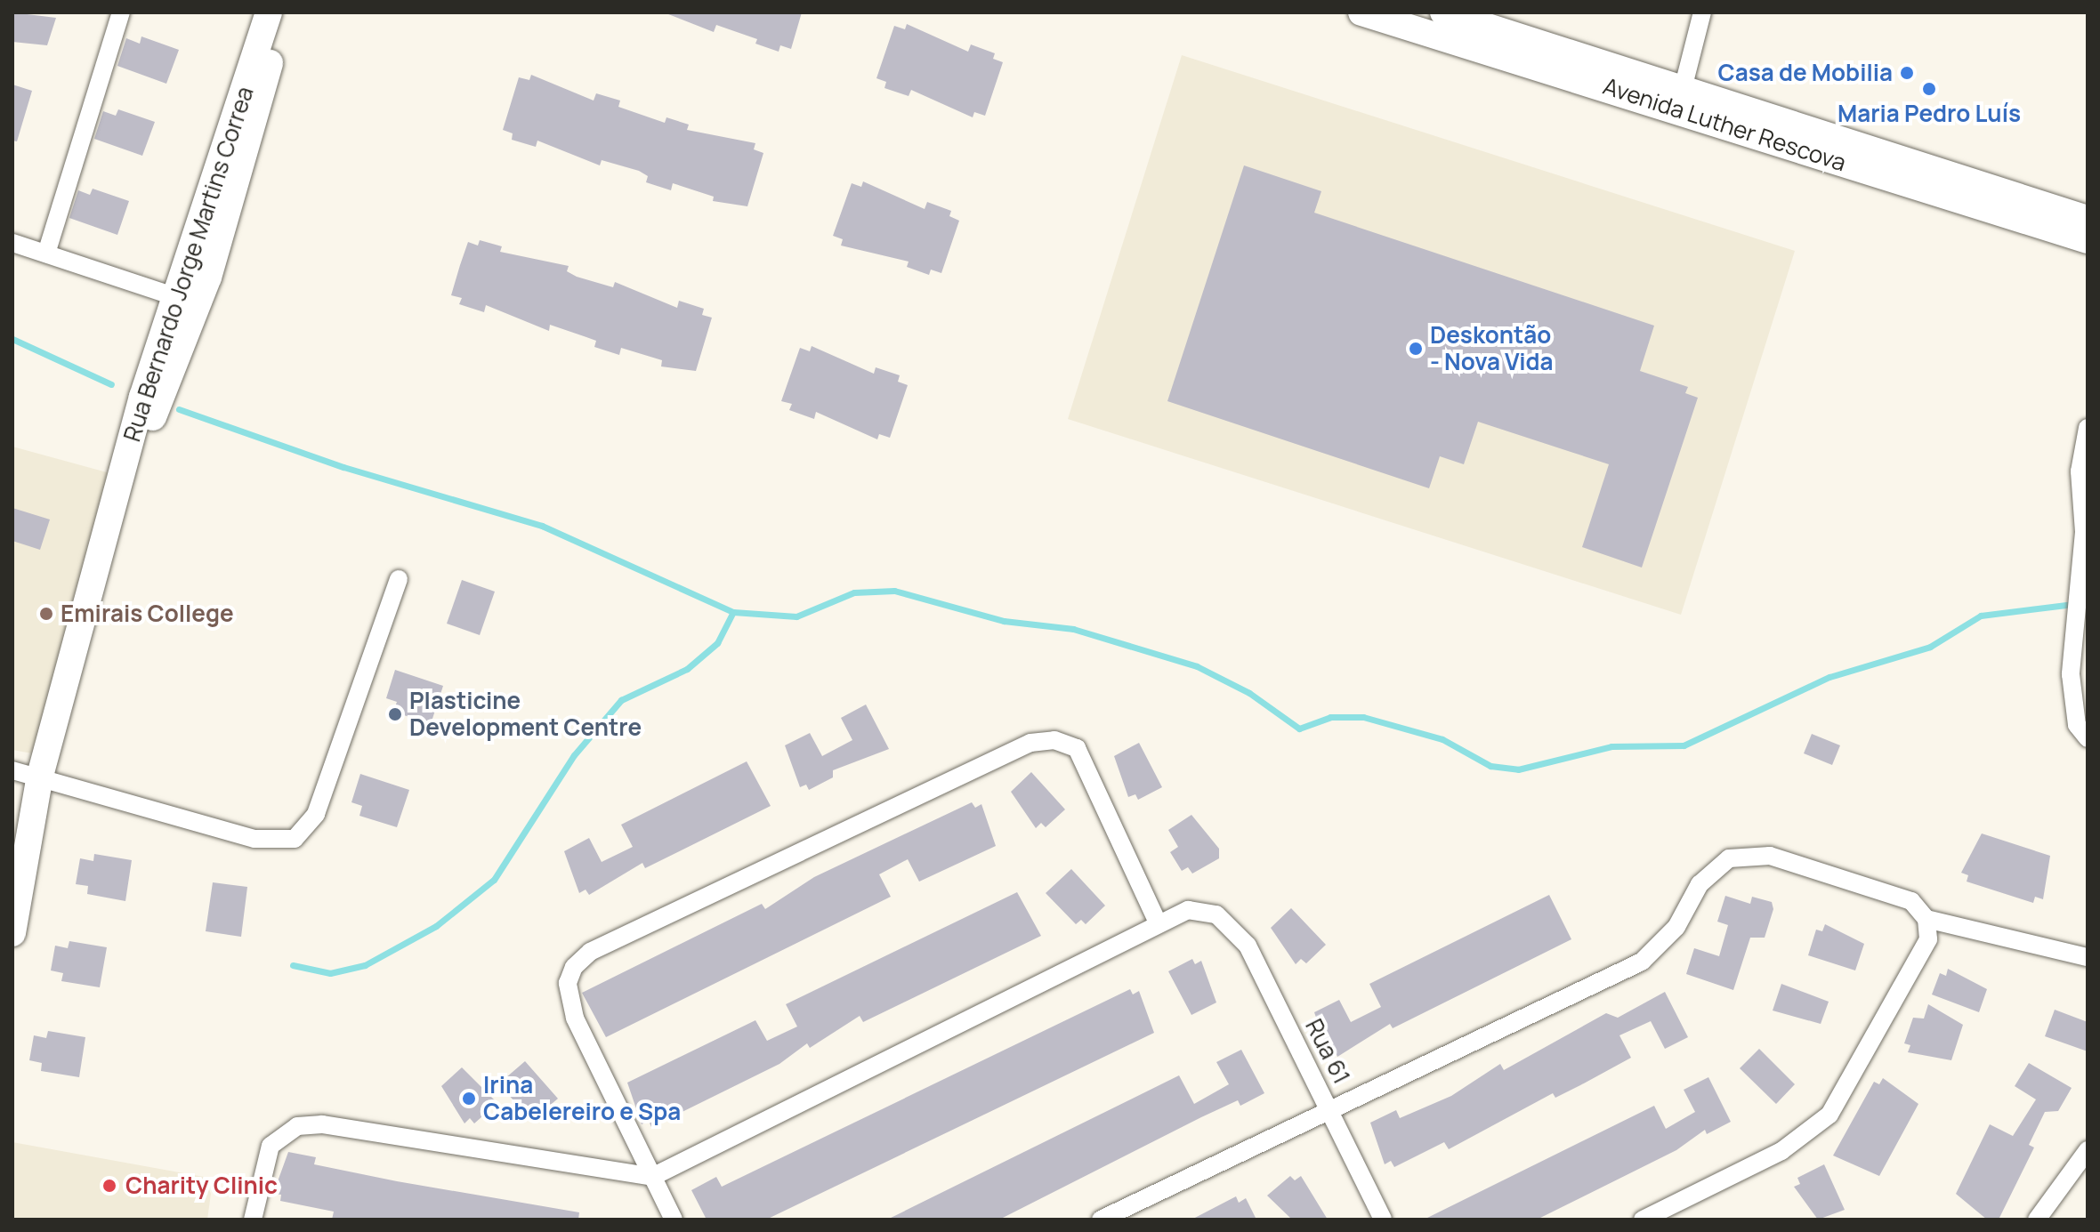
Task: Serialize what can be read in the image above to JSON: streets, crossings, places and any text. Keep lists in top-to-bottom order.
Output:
{
  "streets": {
    "main road": ["Avenida Luther Rescova", "Rua Bernardo Jorge Martins Correa"],
    "street": ["Rua 61"]
  },
  "places": [
    "Casa de Mobilia",
    "Maria Pedro Luís",
    "Deskontão - Nova Vida",
    "Emirais College",
    "Plasticine Development Centre",
    "Irina Cabelereiro e Spa",
    "Charity Clinic"
  ]
}
